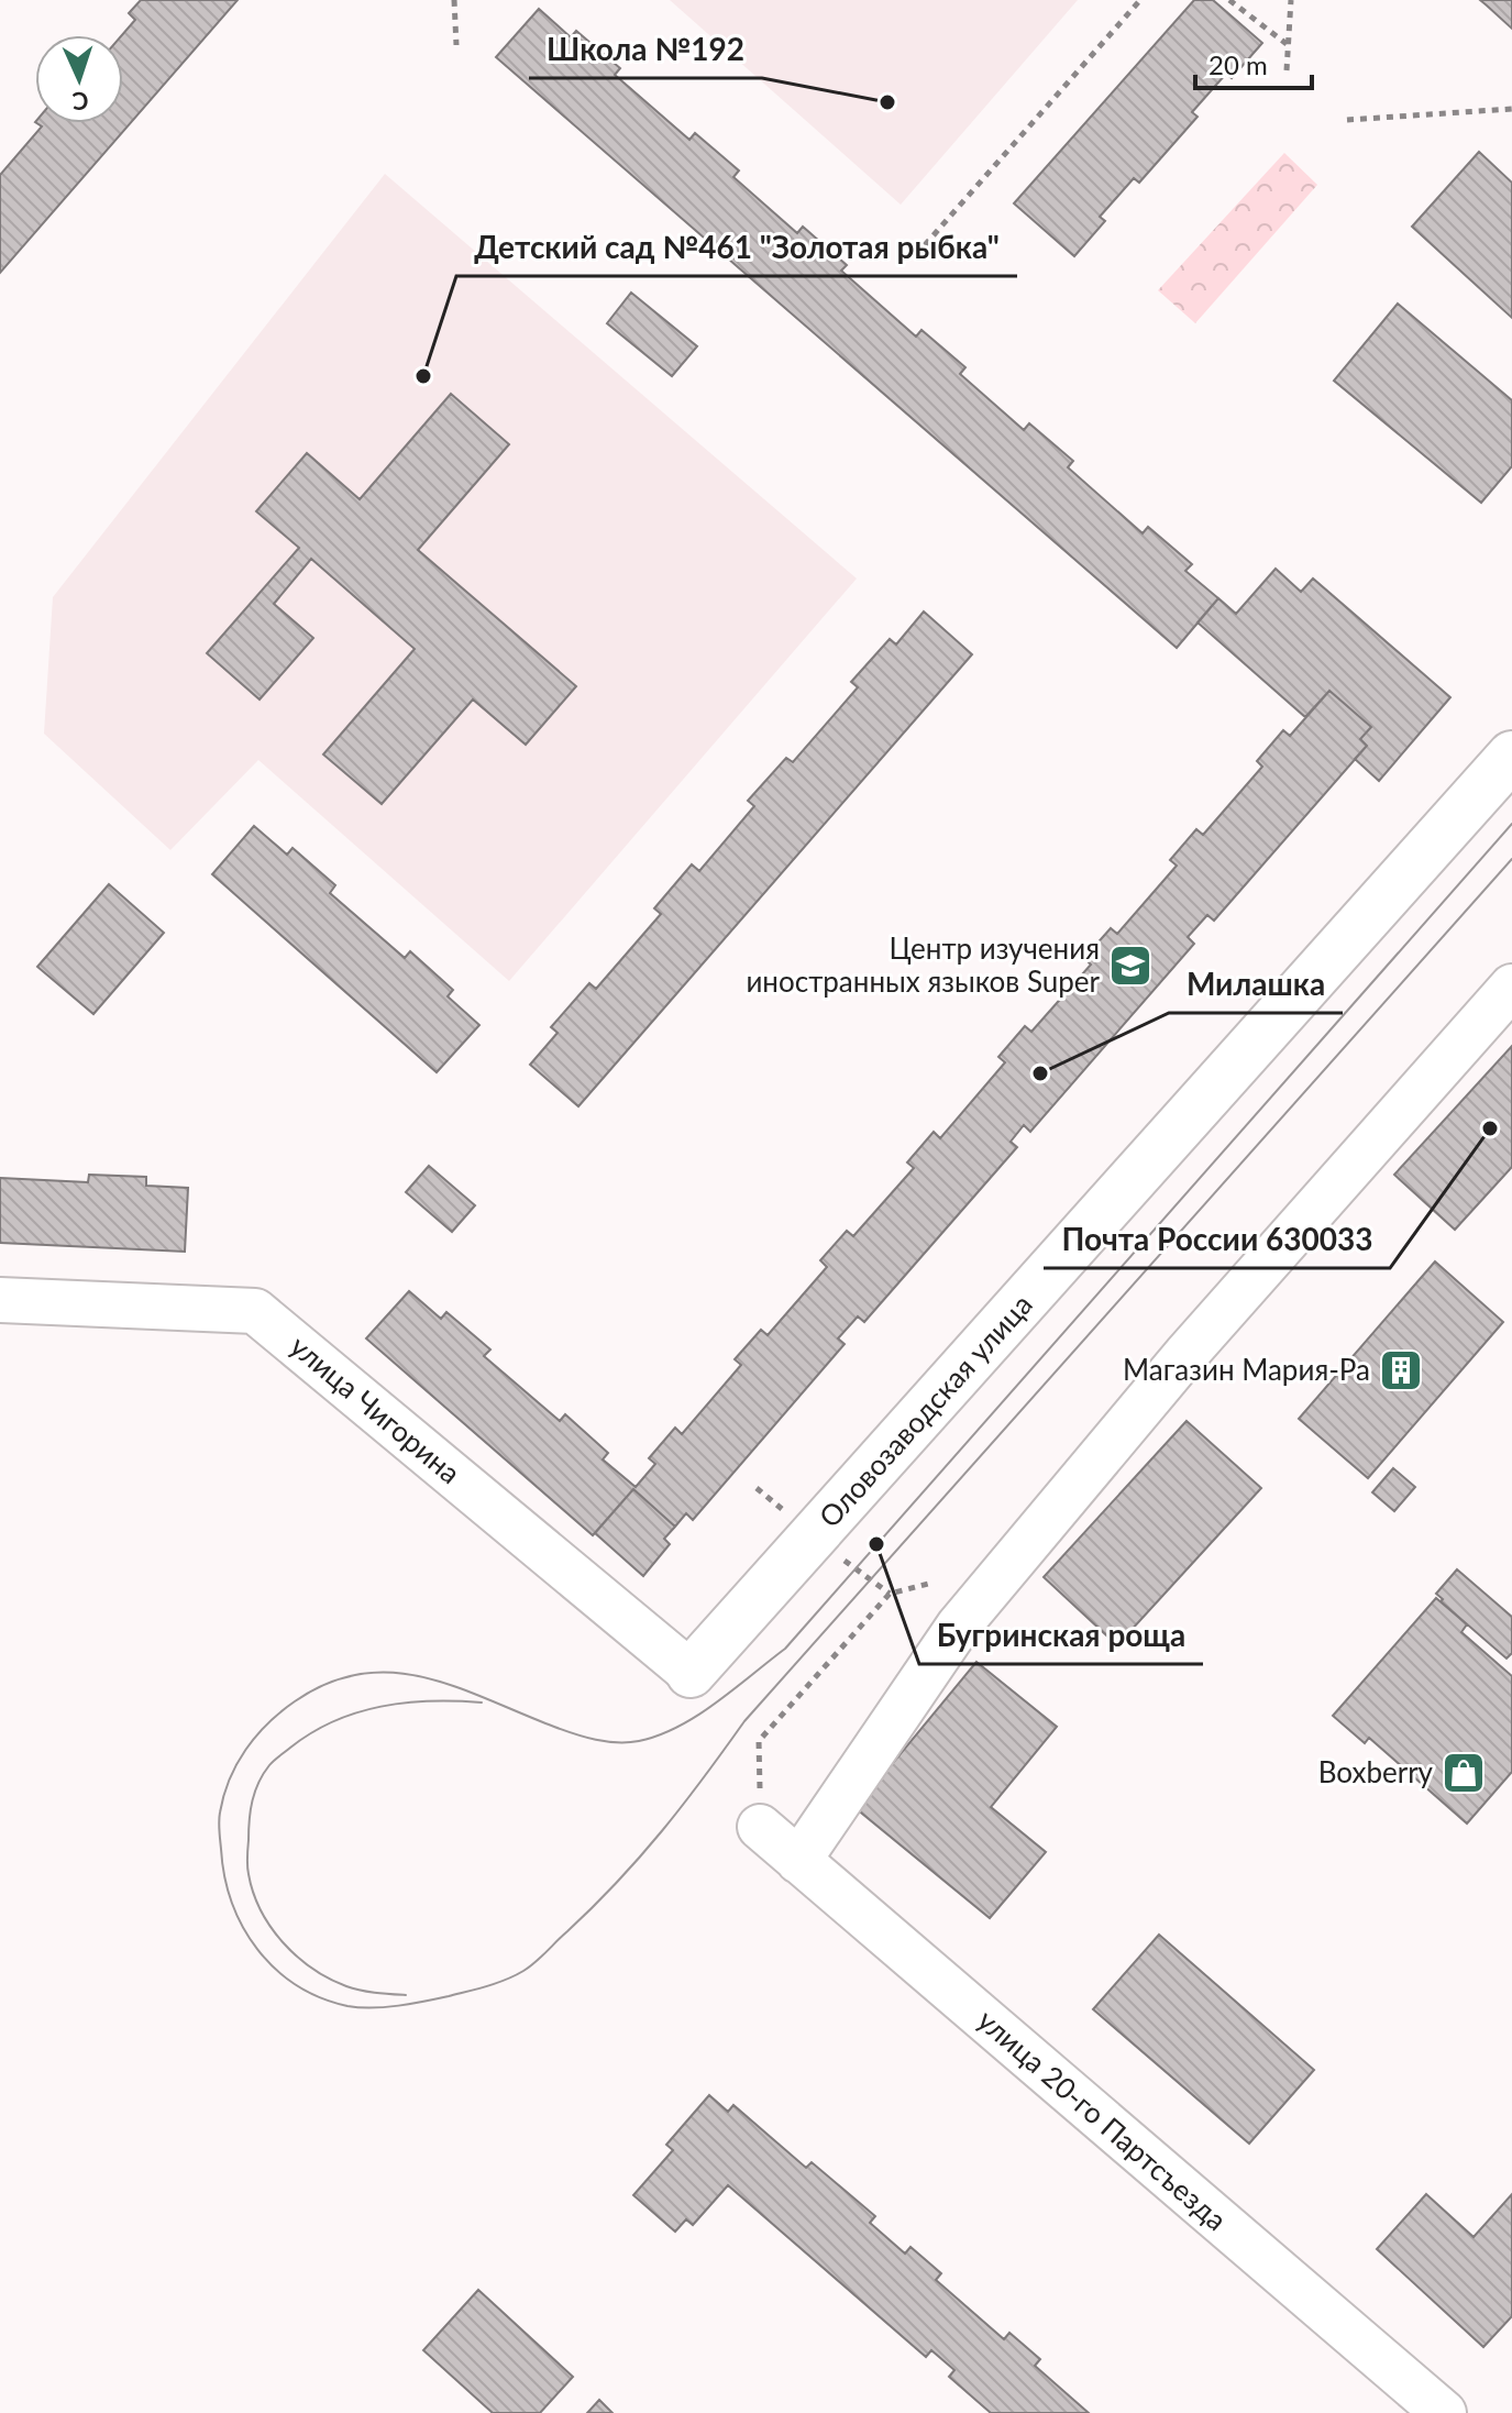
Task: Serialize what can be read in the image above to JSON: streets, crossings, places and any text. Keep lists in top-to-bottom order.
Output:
{
  "streets": {
    "street": ["улица Чигорина", "Оловозаводская улица", "улица 20-го Партсъезда"]
  },
  "crossings": [
    ["улица Чигорина", "Оловозаводская улица"]
  ],
  "places": {
    "other": [
      "Школа №192",
      "Детский сад №461 \"Золотая рыбка\"",
      "Милашка",
      "Почта России 630033",
      "Бугринская роща"
    ],
    "school or university": ["Центр изучения иностранных языков Super"],
    "building": ["Магазин Мария-Ра"],
    "shop": ["Boxberry"]
  },
  "scale_bar": "20 m",
  "north": "bottom"
}
